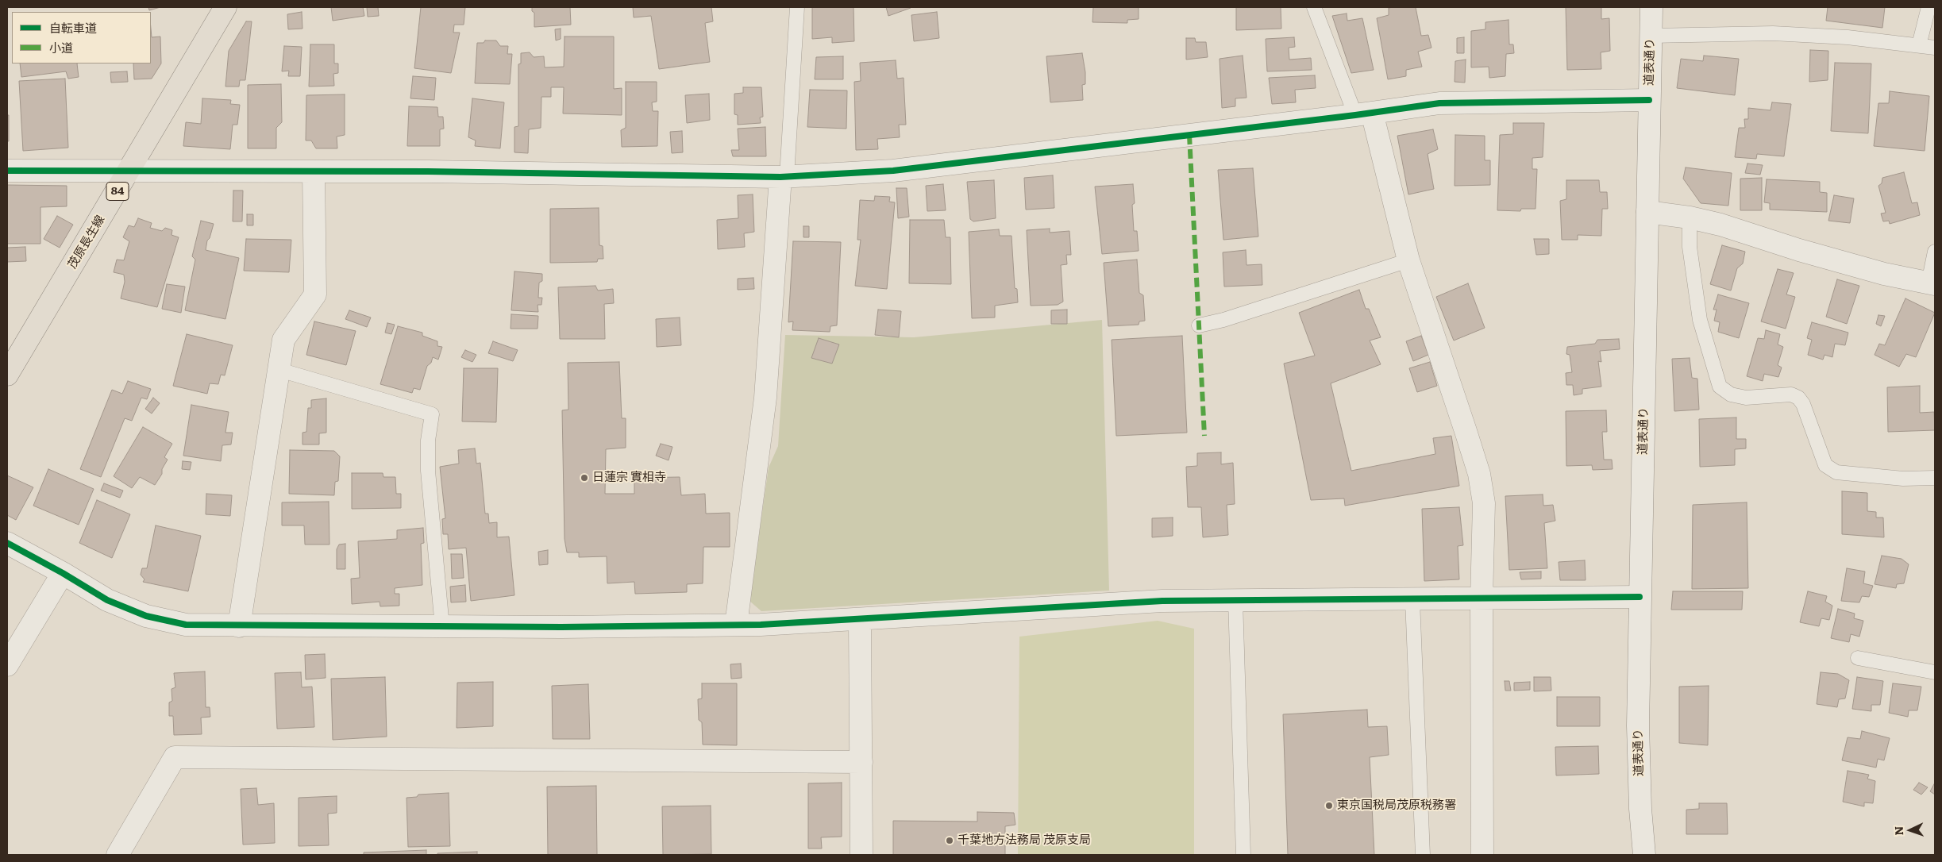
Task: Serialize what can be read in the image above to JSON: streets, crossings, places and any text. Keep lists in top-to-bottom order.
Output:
{
  "streets": {
    "main road": ["84", "茂原長生線"],
    "street": ["道表通り"]
  },
  "places": ["日蓮宗 實相寺", "東京国税局茂原税務署", "千葉地方法務局 茂原支局"],
  "legend": ["自転車道", "小道"],
  "north": "left"
}
